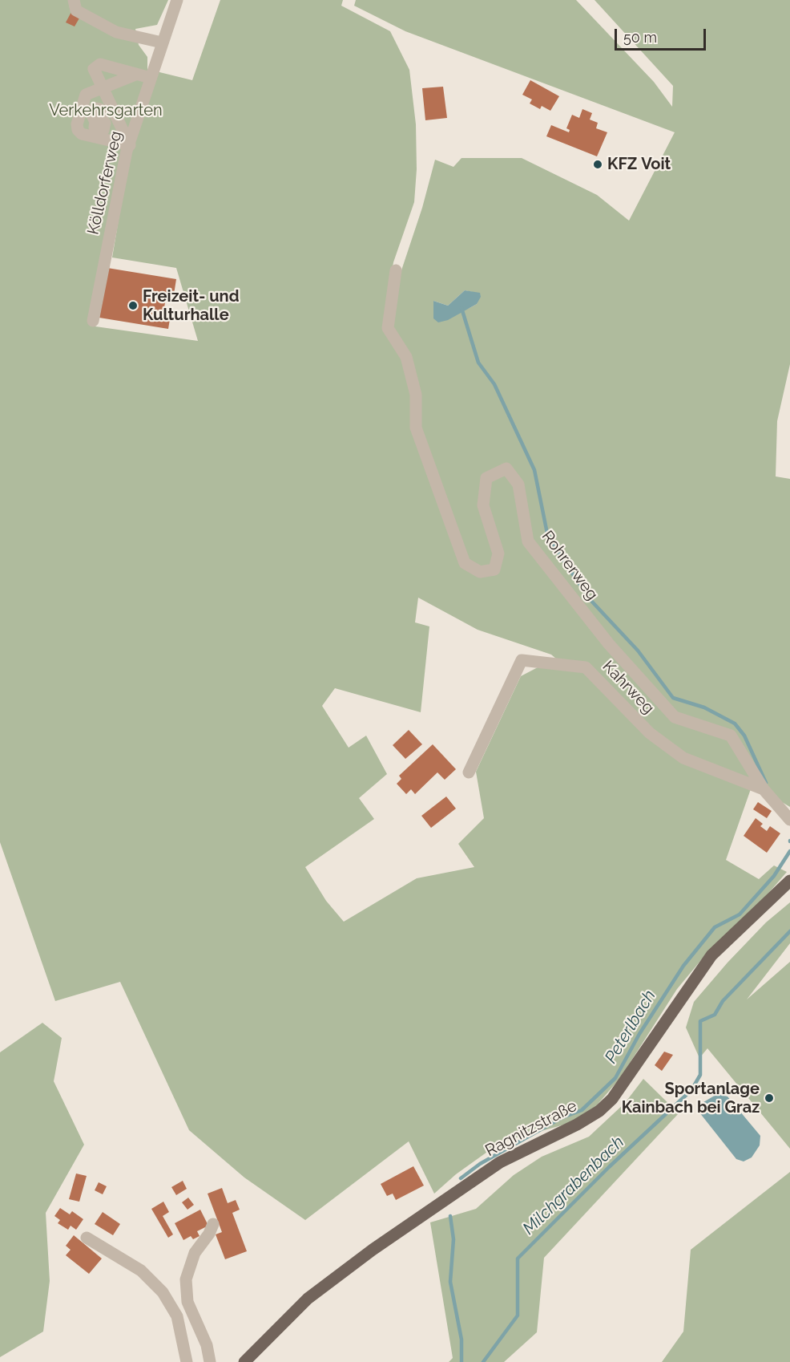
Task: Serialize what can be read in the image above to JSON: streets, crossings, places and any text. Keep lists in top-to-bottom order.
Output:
{
  "streets": {
    "main road": ["Ragnitzstraße"],
    "street": ["Kölldorferweg", "Rohrerweg", "Kahrweg"]
  },
  "crossings": [
    ["Rohrerweg", "Kahrweg"]
  ],
  "water": ["Peterlbach", "Milchgrabenbach"],
  "parks": ["Verkehrsgarten"],
  "places": ["KFZ Voit", "Freizeit- und Kulturhalle", "Sportanlage Kainbach bei Graz"],
  "scale_bar": "50 m"
}
